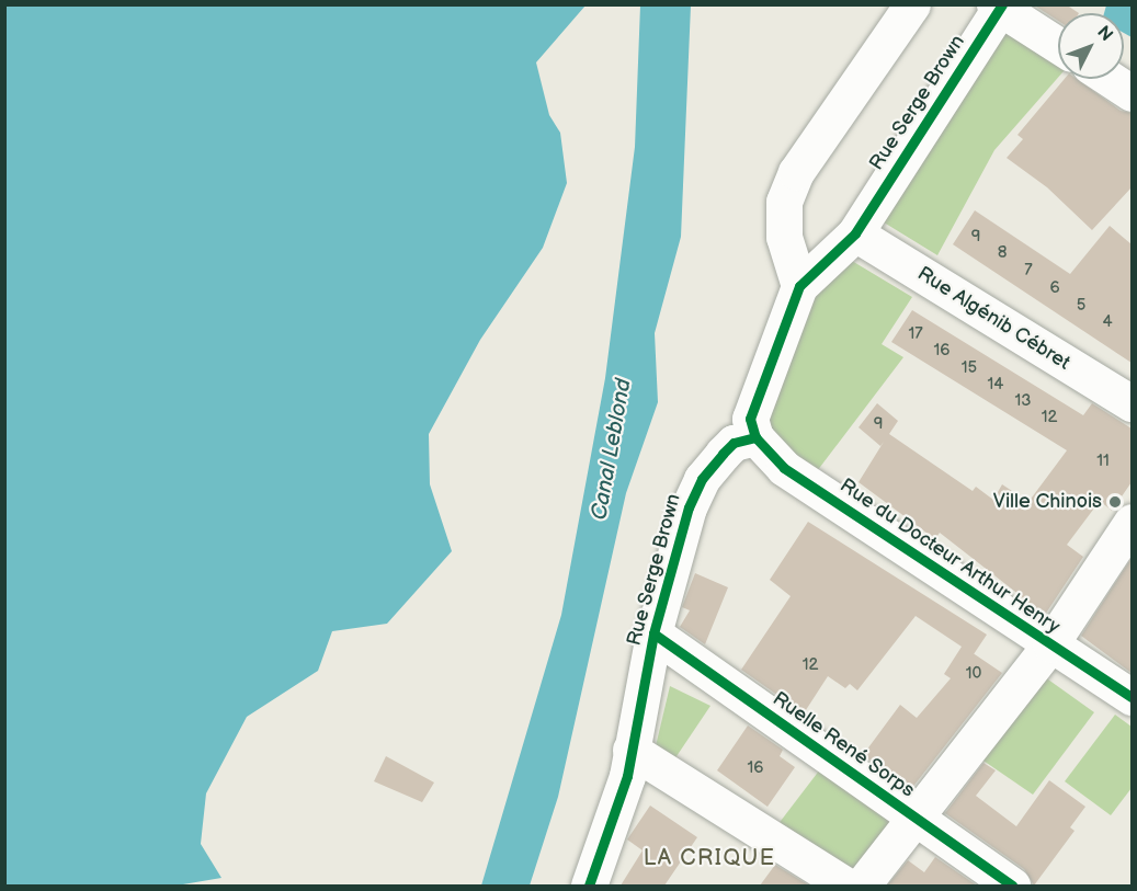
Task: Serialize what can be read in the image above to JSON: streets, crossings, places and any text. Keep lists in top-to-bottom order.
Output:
{
  "streets": {
    "street": [
      "Rue Serge Brown",
      "Rue Algénib Cébret",
      "Rue du Docteur Arthur Henry",
      "Ruelle René Sorps"
    ]
  },
  "crossings": [
    ["Rue Serge Brown", "Rue Algénib Cébret"],
    ["Rue Serge Brown", "Rue du Docteur Arthur Henry"],
    ["Rue Serge Brown", "Ruelle René Sorps"]
  ],
  "districts": ["LA CRIQUE"],
  "water": ["Canal Leblond"],
  "places": ["Ville Chinois"],
  "house_numbers": [
    "9",
    "8",
    "7",
    "6",
    "5",
    "4",
    "17",
    "16",
    "15",
    "14",
    "13",
    "12",
    "9",
    "11",
    "12",
    "10",
    "16"
  ],
  "north": "top right"
}
